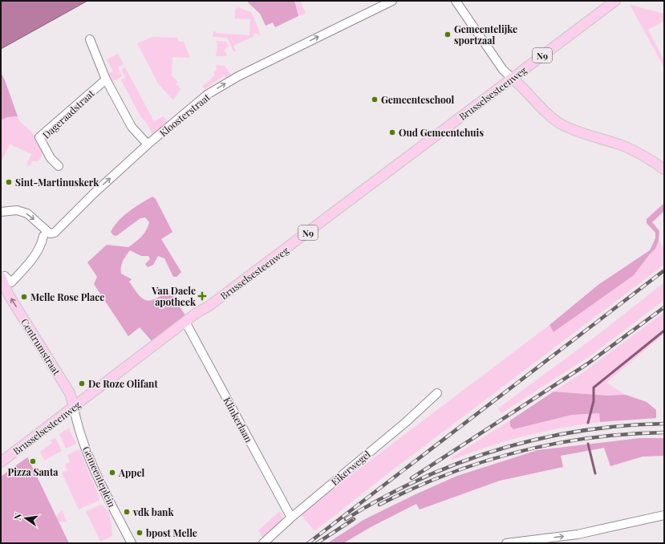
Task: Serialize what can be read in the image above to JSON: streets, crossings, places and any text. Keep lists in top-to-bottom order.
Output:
{
  "streets": {
    "main road": ["N9", "Brusselsesteenweg", "Centrumstraat"],
    "street": [
      "Dageraadstraat",
      "Kloosterstraat",
      "Klinkerlaan",
      "Eikerwegel",
      "Gemeenteplein"
    ]
  },
  "crossings": [
    ["Brusselsesteenweg", "Centrumstraat"],
    ["Brusselsesteenweg", "Klinkerlaan"],
    ["Brusselsesteenweg", "Gemeenteplein"],
    ["Centrumstraat", "Gemeenteplein"],
    ["Klinkerlaan", "Eikerwegel"]
  ],
  "one_way": ["Kloosterstraat", "Centrumstraat"],
  "places": {
    "other": [
      "Gemeentelijke sportzaal",
      "Gemeenteschool",
      "Oud Gemeentehuis",
      "Sint-Martinuskerk",
      "Melle Rose Place",
      "De Roze Olifant",
      "Pizza Santa",
      "Appel",
      "vdk bank",
      "bpost Melle"
    ],
    "health": ["Van Daele apotheek"]
  },
  "north": "left"
}
